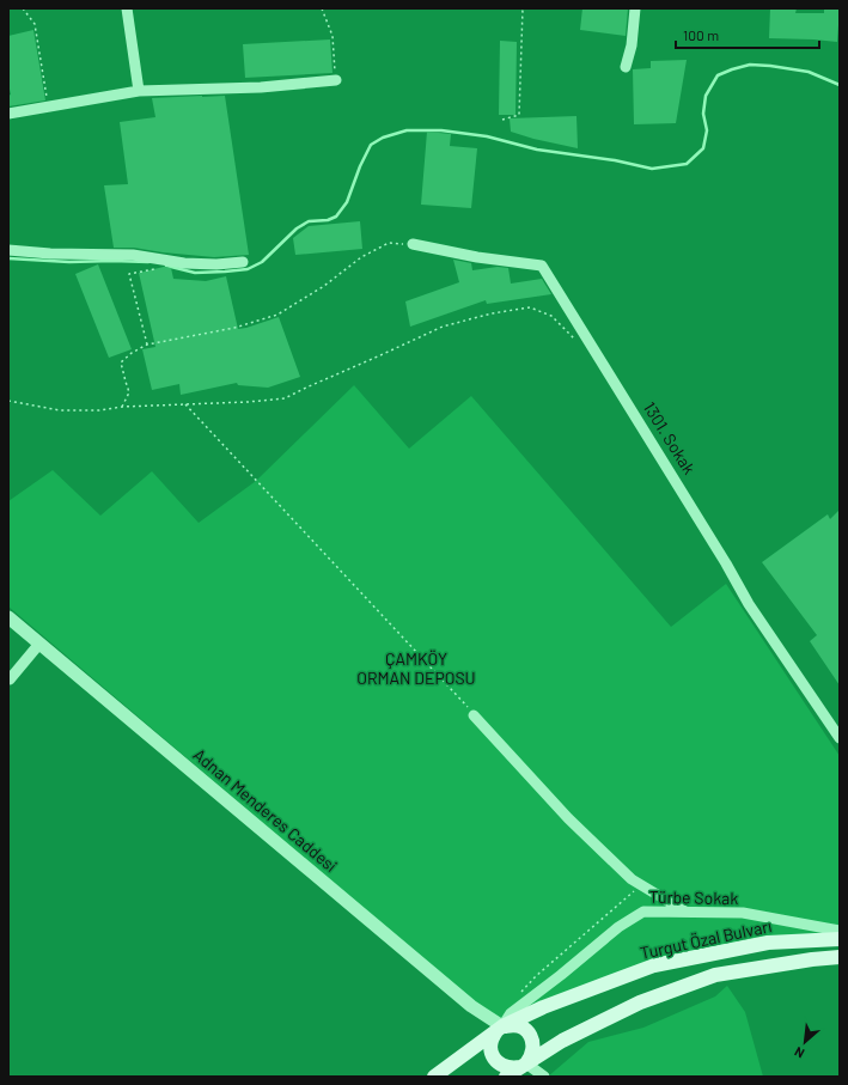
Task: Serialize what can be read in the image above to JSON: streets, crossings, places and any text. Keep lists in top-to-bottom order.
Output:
{
  "streets": {
    "main road": ["Turgut Özal Bulvarı"],
    "street": ["1301. Sokak", "Adnan Menderes Caddesi", "Türbe Sokak"]
  },
  "crossings": [
    ["Adnan Menderes Caddesi", "Türbe Sokak"],
    ["Adnan Menderes Caddesi", "Turgut Özal Bulvarı"],
    ["Türbe Sokak", "Turgut Özal Bulvarı"]
  ],
  "parks": ["ÇAMKÖY ORMAN DEPOSU"],
  "scale_bar": "100 m",
  "north": "bottom left"
}
